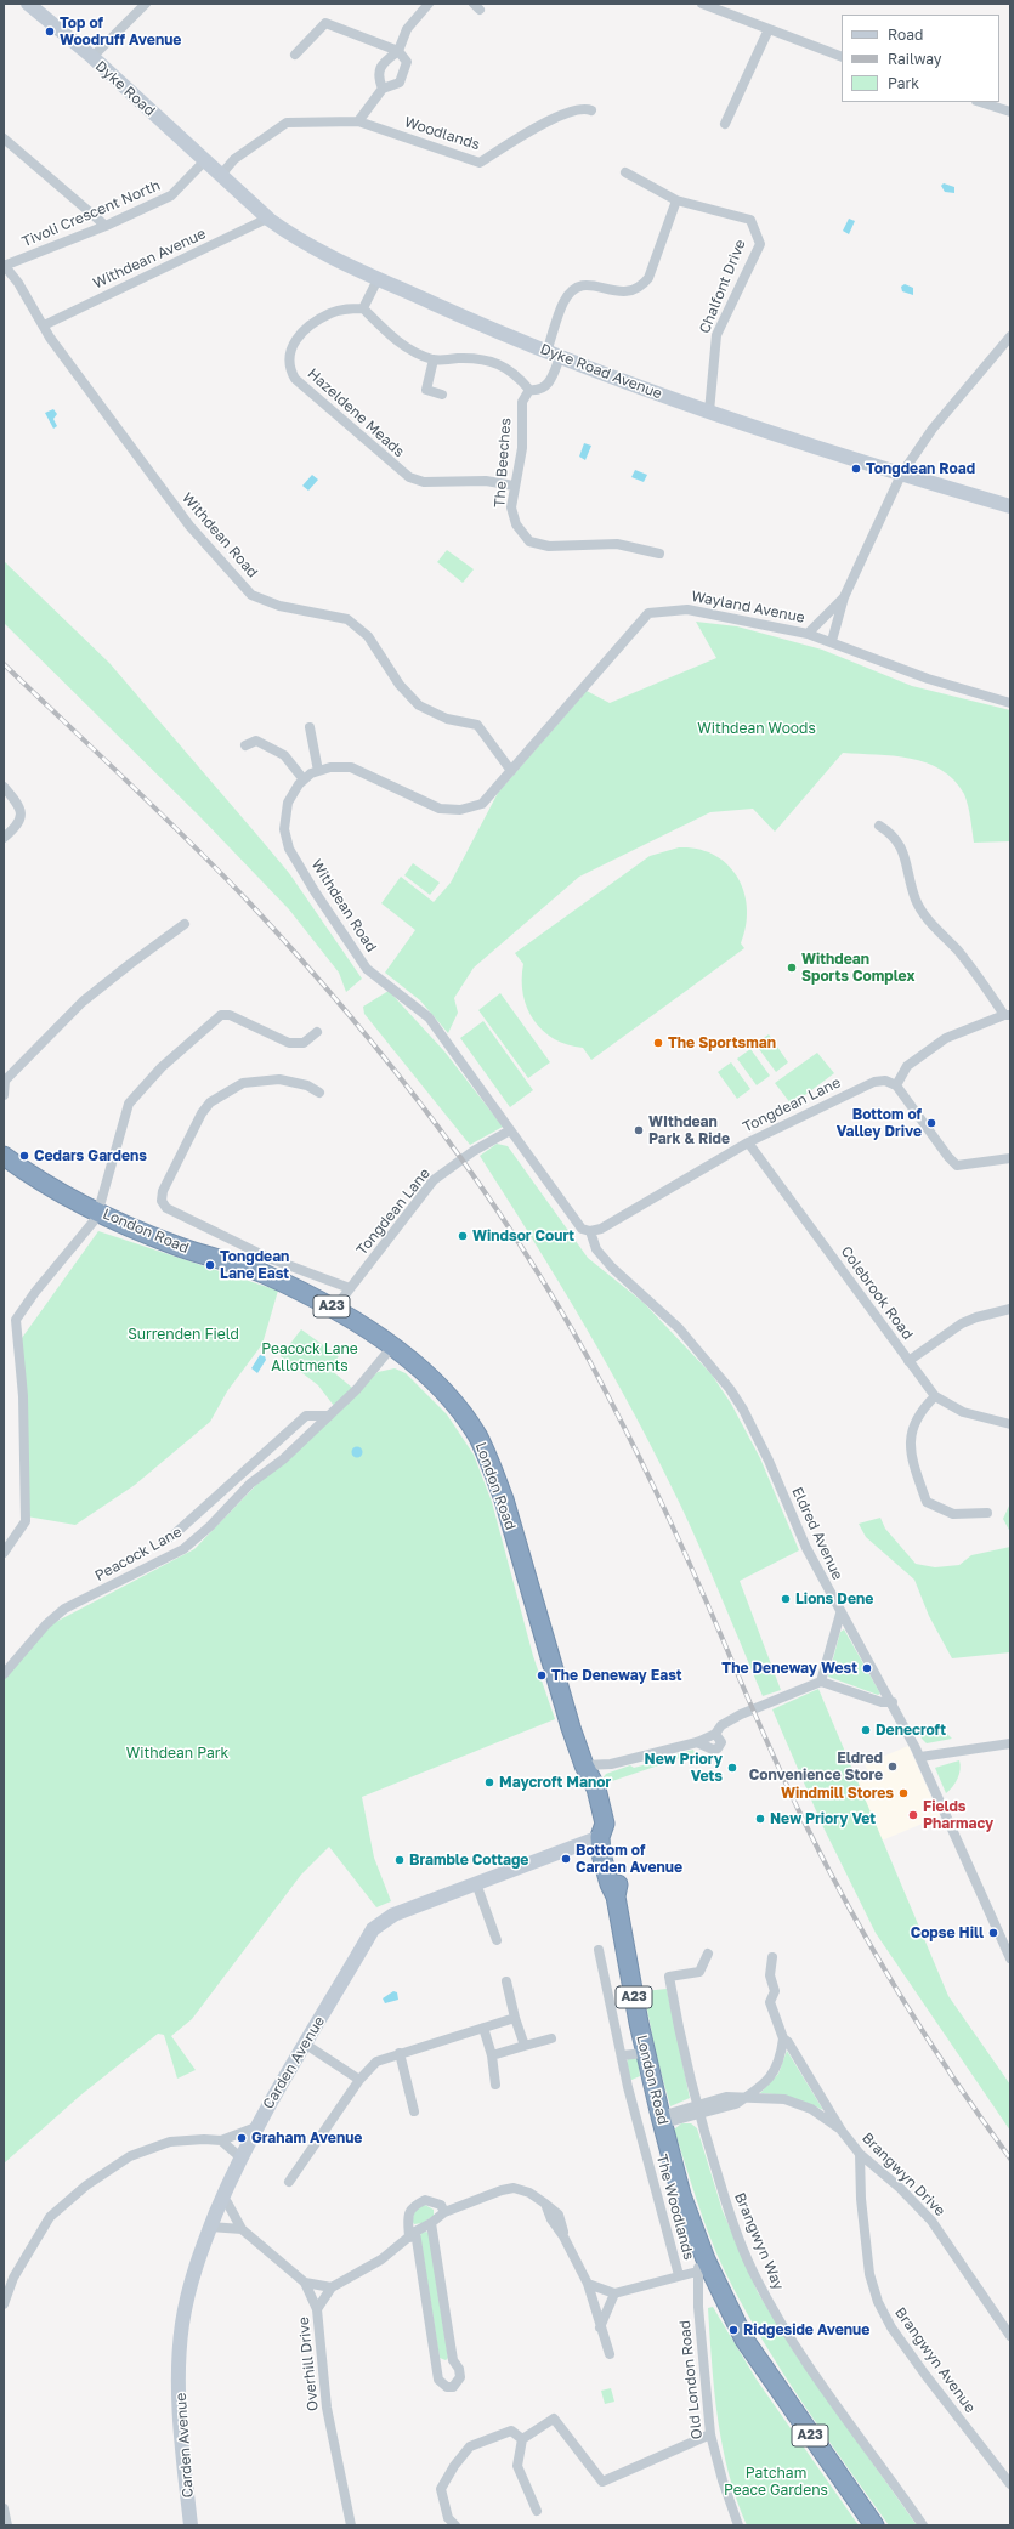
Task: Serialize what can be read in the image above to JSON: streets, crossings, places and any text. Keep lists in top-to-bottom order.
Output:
{
  "streets": {
    "highway": ["London Road", "A23"],
    "street": [
      "Dyke Road",
      "Woodlands",
      "Tivoli Crescent North",
      "Withdean Avenue",
      "Chalfont Drive",
      "Dyke Road Avenue",
      "Hazeldene Meads",
      "The Beeches",
      "Withdean Road",
      "Wayland Avenue",
      "Tongdean Lane",
      "Colebrook Road",
      "Eldred Avenue",
      "Peacock Lane",
      "Carden Avenue",
      "Brangwyn Drive",
      "The Woodlands",
      "Brangwyn Way",
      "Brangwyn Avenue",
      "Overhill Drive",
      "Old London Road"
    ]
  },
  "crossings": [
    ["Dyke Road", "Woodlands"],
    ["Dyke Road", "Tivoli Crescent North"],
    ["Dyke Road", "Dyke Road Avenue"],
    ["Woodlands", "Dyke Road Avenue"],
    ["Tivoli Crescent North", "Withdean Road"],
    ["Withdean Avenue", "Dyke Road Avenue"],
    ["Withdean Avenue", "Withdean Road"],
    ["Chalfont Drive", "Dyke Road Avenue"],
    ["Hazeldene Meads", "The Beeches"],
    ["Withdean Road", "Wayland Avenue"],
    ["Withdean Road", "Tongdean Lane"],
    ["Tongdean Lane", "London Road"],
    ["Tongdean Lane", "Colebrook Road"],
    ["Tongdean Lane", "Eldred Avenue"],
    ["London Road", "A23"],
    ["London Road", "Peacock Lane"],
    ["London Road", "Carden Avenue"],
    ["London Road", "Brangwyn Drive"],
    ["London Road", "Old London Road"],
    ["A23", "Old London Road"],
    ["Carden Avenue", "Overhill Drive"],
    ["Brangwyn Drive", "Brangwyn Way"],
    ["Brangwyn Drive", "Brangwyn Avenue"]
  ],
  "parks": [
    "Withdean Woods",
    "Surrenden Field",
    "Peacock Lane Allotments",
    "Withdean Park",
    "Patcham Peace Gardens"
  ],
  "places": [
    "Top of Woodruff Avenue",
    "Tongdean Road",
    "Withdean Sports Complex",
    "The Sportsman",
    "Bottom of Valley Drive",
    "WIthdean Park & Ride",
    "Cedars Gardens",
    "Windsor Court",
    "Tongdean Lane East",
    "Lions Dene",
    "The Deneway West",
    "The Deneway East",
    "Denecroft",
    "Eldred Convenience Store",
    "New Priory Vets",
    "Maycroft Manor",
    "Windmill Stores",
    "Fields Pharmacy",
    "New Priory Vet",
    "Bottom of Carden Avenue",
    "Bramble Cottage",
    "Copse Hill",
    "Graham Avenue",
    "Ridgeside Avenue"
  ],
  "legend": ["Road", "Railway", "Park"]
}
